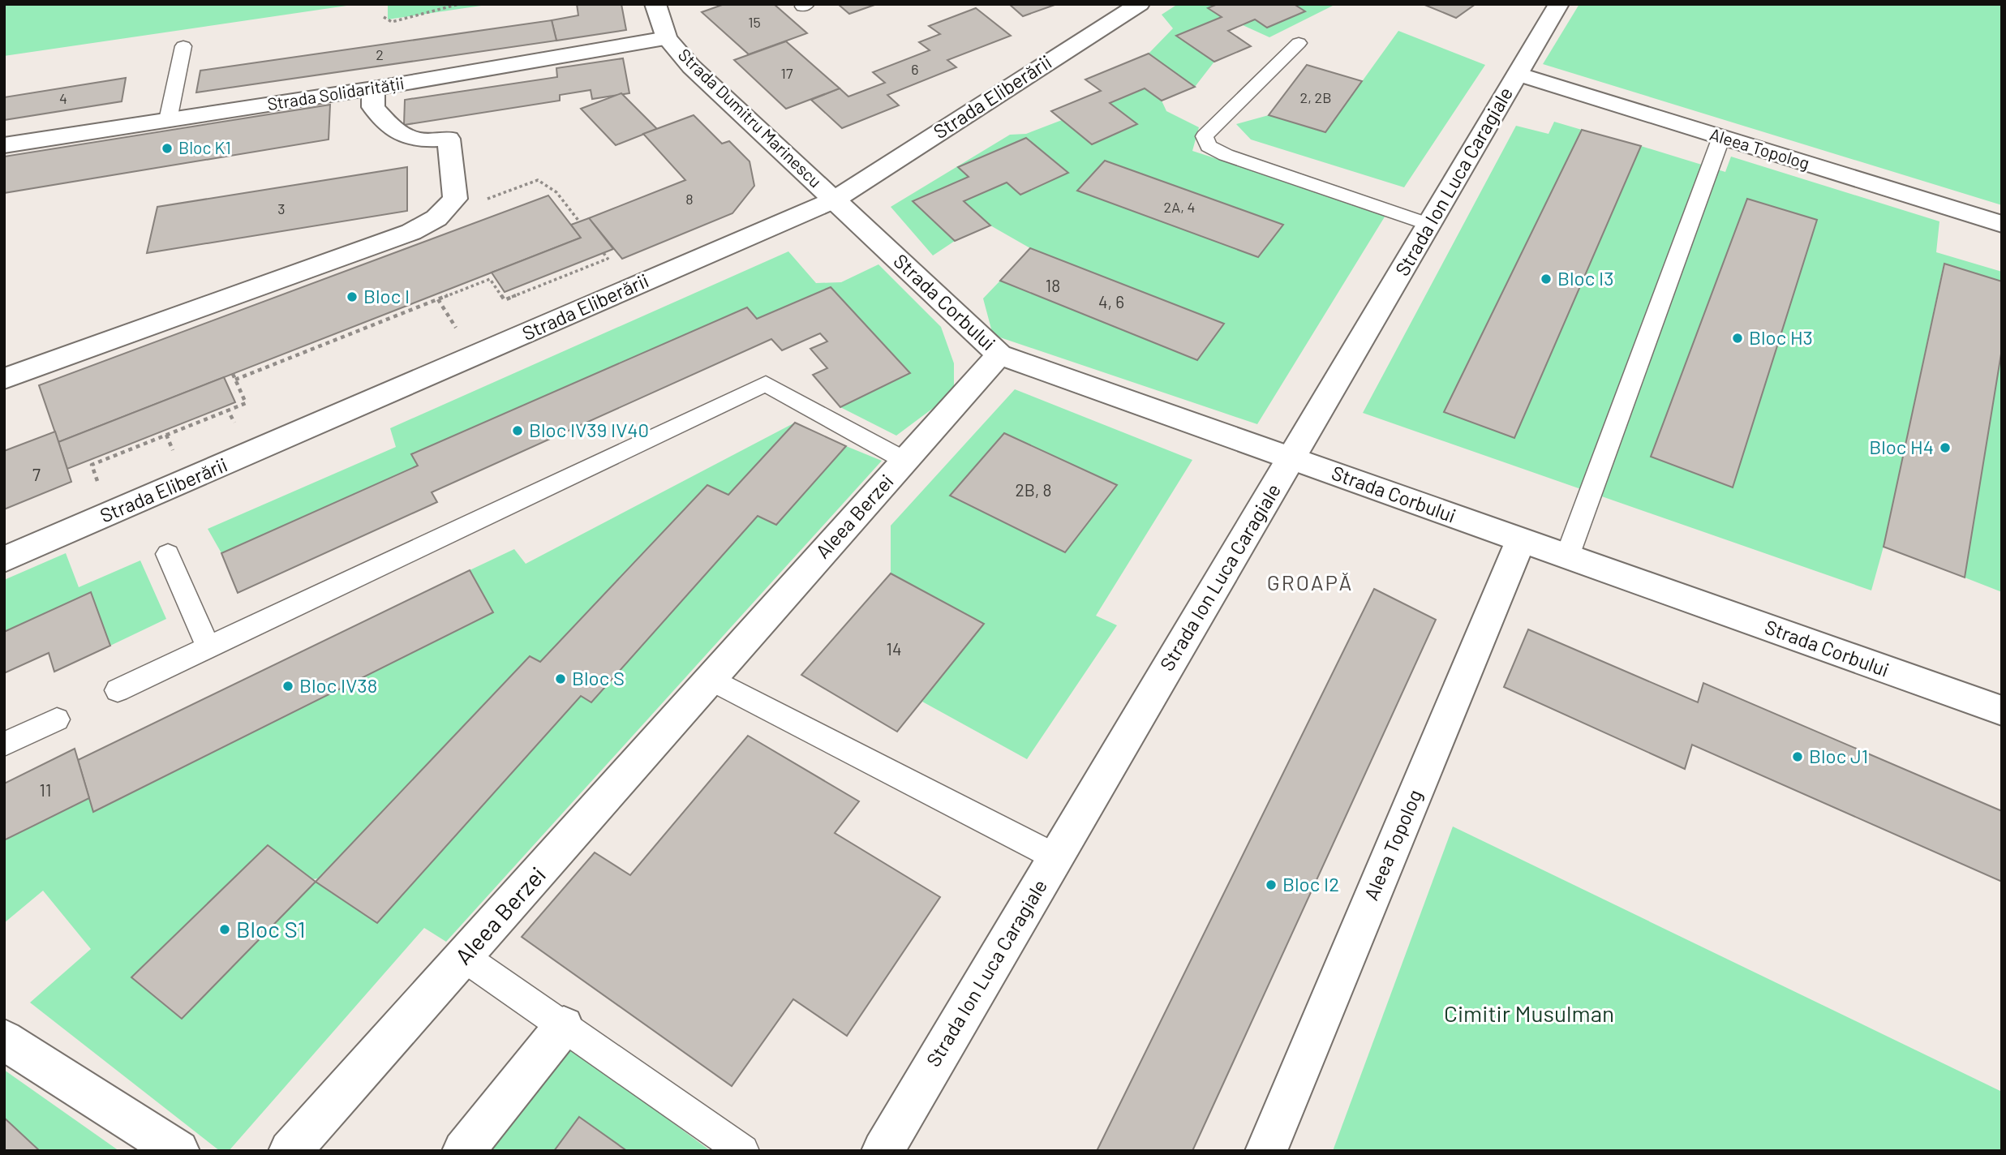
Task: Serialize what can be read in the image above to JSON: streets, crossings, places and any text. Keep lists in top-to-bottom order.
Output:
{
  "streets": {
    "street": [
      "Strada Solidarității",
      "Strada Eliberării",
      "Strada Dumitru Marinescu",
      "Aleea Topolog",
      "Strada Ion Luca Caragiale",
      "Strada Corbului",
      "Aleea Berzei"
    ]
  },
  "crossings": [
    ["Strada Solidarității", "Strada Dumitru Marinescu"],
    ["Strada Eliberării", "Strada Dumitru Marinescu"],
    ["Strada Eliberării", "Strada Corbului"],
    ["Strada Dumitru Marinescu", "Strada Corbului"],
    ["Aleea Topolog", "Strada Ion Luca Caragiale"],
    ["Aleea Topolog", "Strada Corbului"],
    ["Strada Ion Luca Caragiale", "Strada Corbului"],
    ["Strada Corbului", "Aleea Berzei"]
  ],
  "districts": ["GROAPĂ"],
  "parks": ["Cimitir Musulman"],
  "places": [
    "Bloc K1",
    "Bloc I3",
    "Bloc I",
    "Bloc H3",
    "Bloc IV39 IV40",
    "Bloc H4",
    "Bloc S",
    "Bloc IV38",
    "Bloc J1",
    "Bloc I2",
    "Bloc S1"
  ],
  "house_numbers": [
    "15",
    "2",
    "6",
    "17",
    "2, 2B",
    "4",
    "8",
    "2A, 4",
    "3",
    "18",
    "4, 6",
    "7",
    "2B, 8",
    "14",
    "11"
  ]
}
